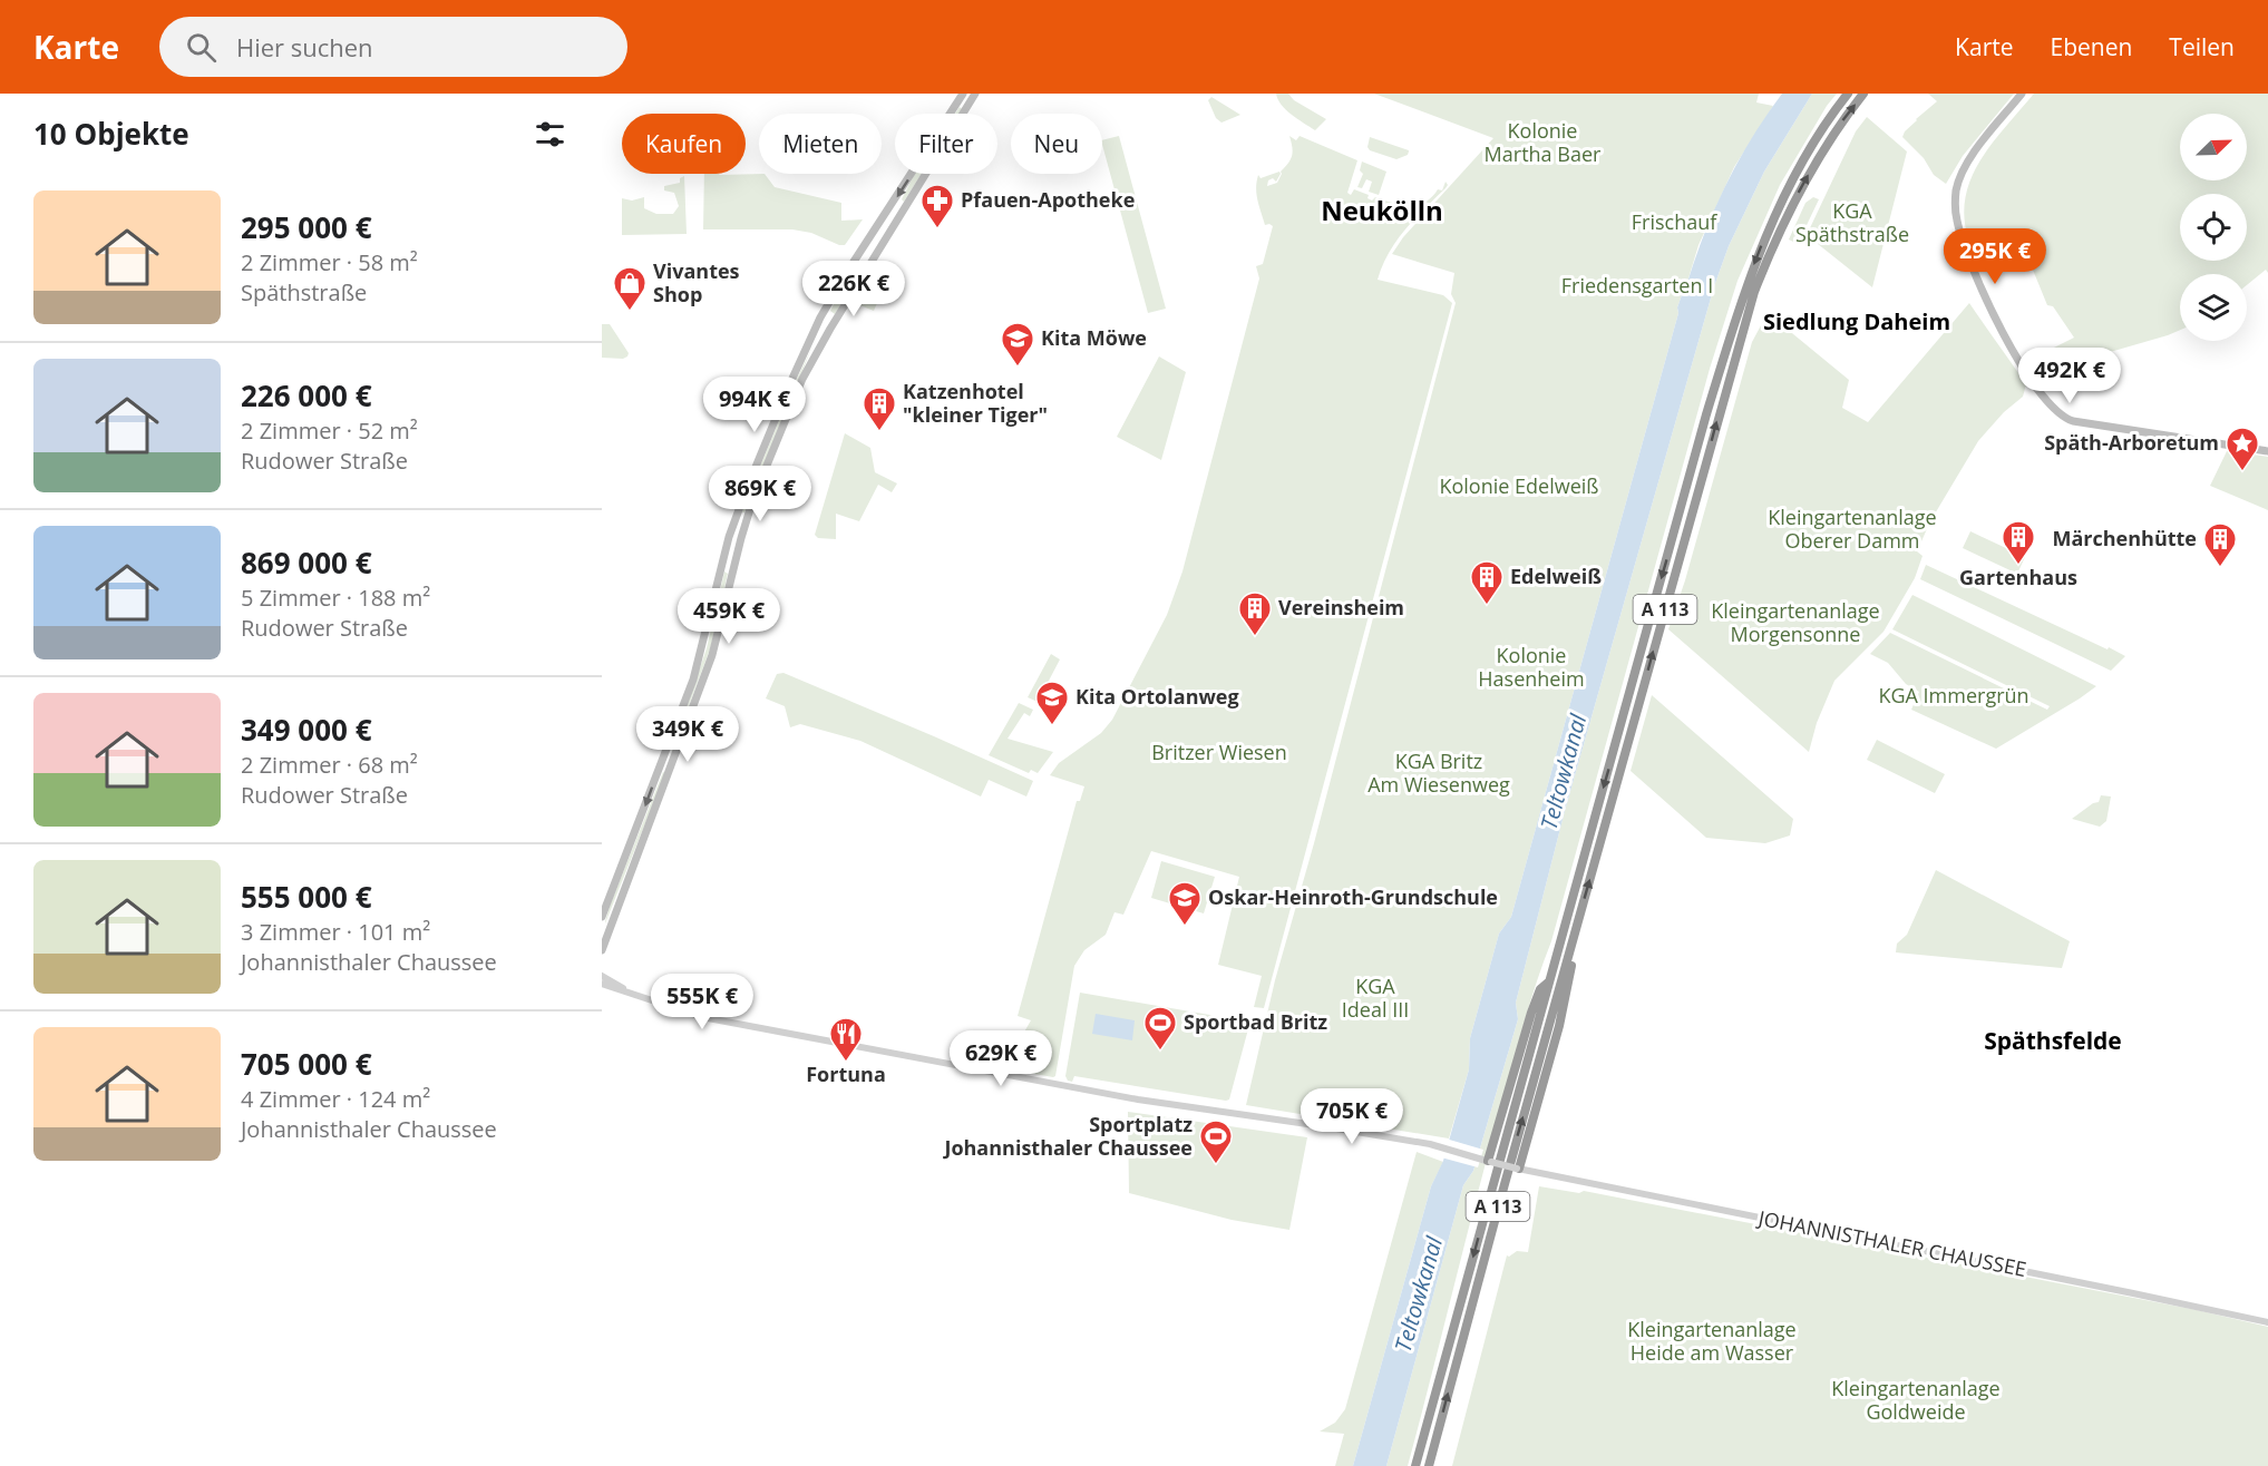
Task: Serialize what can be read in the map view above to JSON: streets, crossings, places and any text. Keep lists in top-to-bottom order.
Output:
{
  "streets": {
    "highway": ["A 113"],
    "street": ["JOHANNISTHALER CHAUSSEE"]
  },
  "districts": ["Neukölln", "Siedlung Daheim", "Späthsfelde"],
  "water": ["Teltowkanal"],
  "parks": [
    "Kolonie Martha Baer",
    "KGA Späthstraße",
    "Frischauf",
    "Friedensgarten I",
    "Kolonie Edelweiß",
    "Kleingartenanlage Oberer Damm",
    "Kleingartenanlage Morgensonne",
    "Kolonie Hasenheim",
    "KGA Immergrün",
    "Britzer Wiesen",
    "KGA Britz Am Wiesenweg",
    "KGA Ideal III",
    "Kleingartenanlage Heide am Wasser",
    "Kleingartenanlage Goldweide"
  ],
  "places": {
    "pharmacy": ["Pfauen-Apotheke"],
    "shop": ["Vivantes Shop"],
    "school or university": ["Kita Möwe", "Kita Ortolanweg", "Oskar-Heinroth-Grundschule"],
    "building": [
      "Katzenhotel \"kleiner Tiger\"",
      "Gartenhaus",
      "Märchenhütte",
      "Edelweiß",
      "Vereinsheim"
    ],
    "place": ["Späth-Arboretum"],
    "sports": ["Sportbad Britz", "Sportplatz Johannisthaler Chaussee"],
    "restaurant": ["Fortuna"]
  },
  "north": "top right",
  "page": {
    "header": "Karte",
    "search": "Hier suchen",
    "nav": ["Karte", "Ebenen", "Teilen"],
    "heading": "10 Objekte",
    "chip": [
      "Kaufen",
      "Mieten",
      "Filter",
      "Neu"
    ],
    "list": [
      {
        "name": "295 000 €",
        "note": "2 Zimmer · 58 m² · Späthstraße"
      },
      {
        "name": "226 000 €",
        "note": "2 Zimmer · 52 m² · Rudower Straße"
      },
      {
        "name": "869 000 €",
        "note": "5 Zimmer · 188 m² · Rudower Straße"
      },
      {
        "name": "349 000 €",
        "note": "2 Zimmer · 68 m² · Rudower Straße"
      },
      {
        "name": "555 000 €",
        "note": "3 Zimmer · 101 m² · Johannisthaler Chaussee"
      },
      {
        "name": "705 000 €",
        "note": "4 Zimmer · 124 m² · Johannisthaler Chaussee"
      }
    ],
    "price": [
      "295K €",
      "226K €",
      "492K €",
      "994K €",
      "869K €",
      "459K €",
      "349K €",
      "555K €",
      "629K €",
      "705K €"
    ]
  }
}
